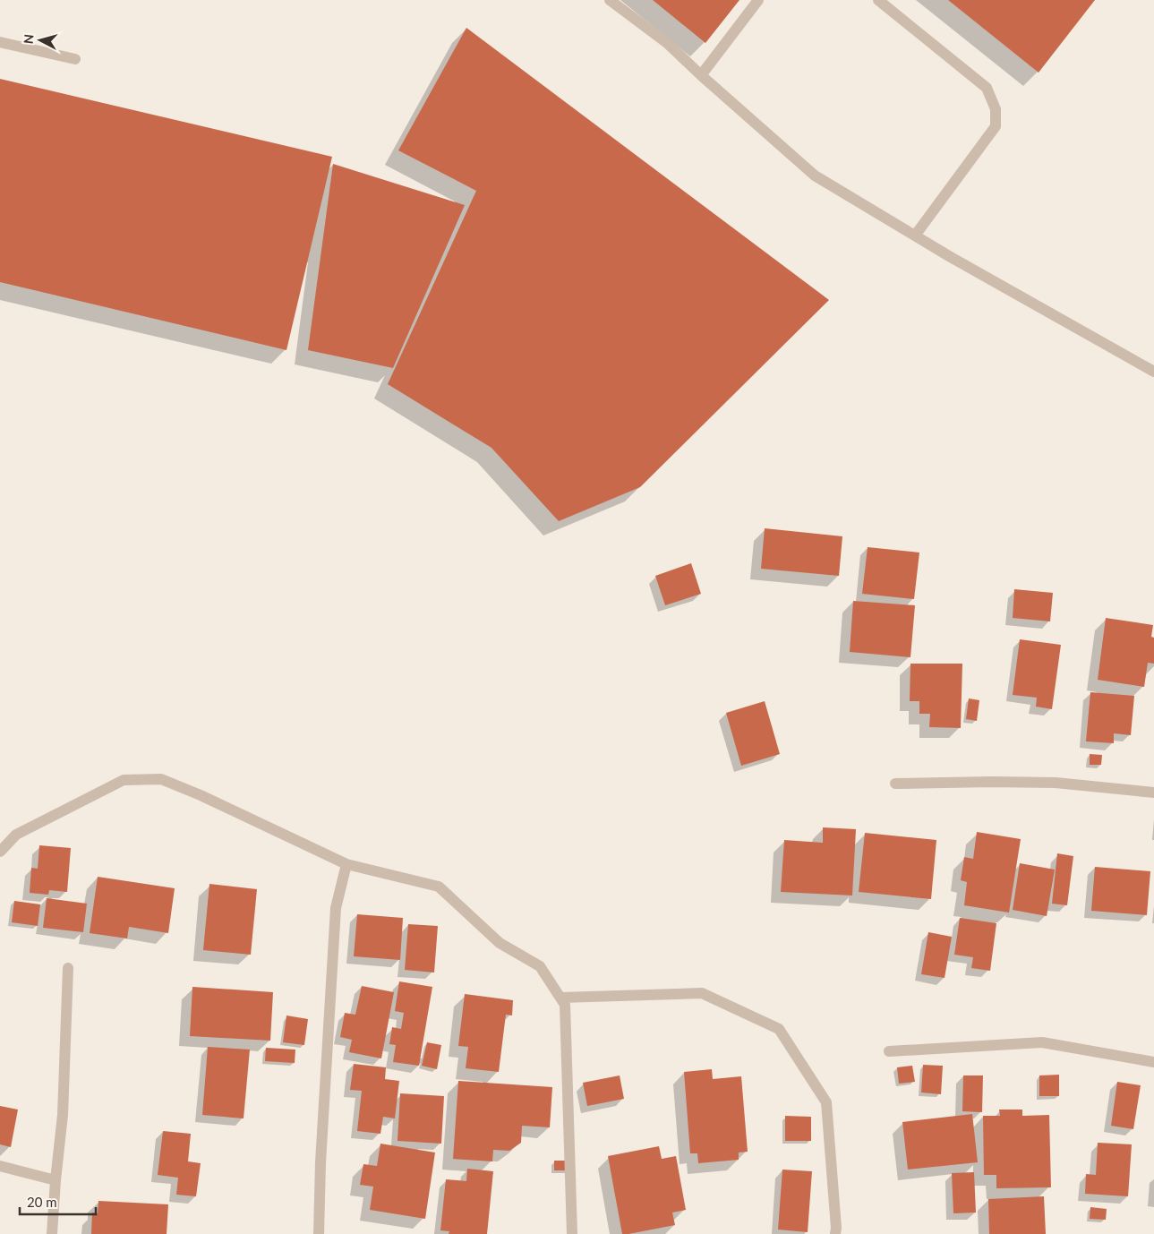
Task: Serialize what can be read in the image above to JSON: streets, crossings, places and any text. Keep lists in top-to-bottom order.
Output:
{
  "scale_bar": "20 m",
  "north": "left"
}
